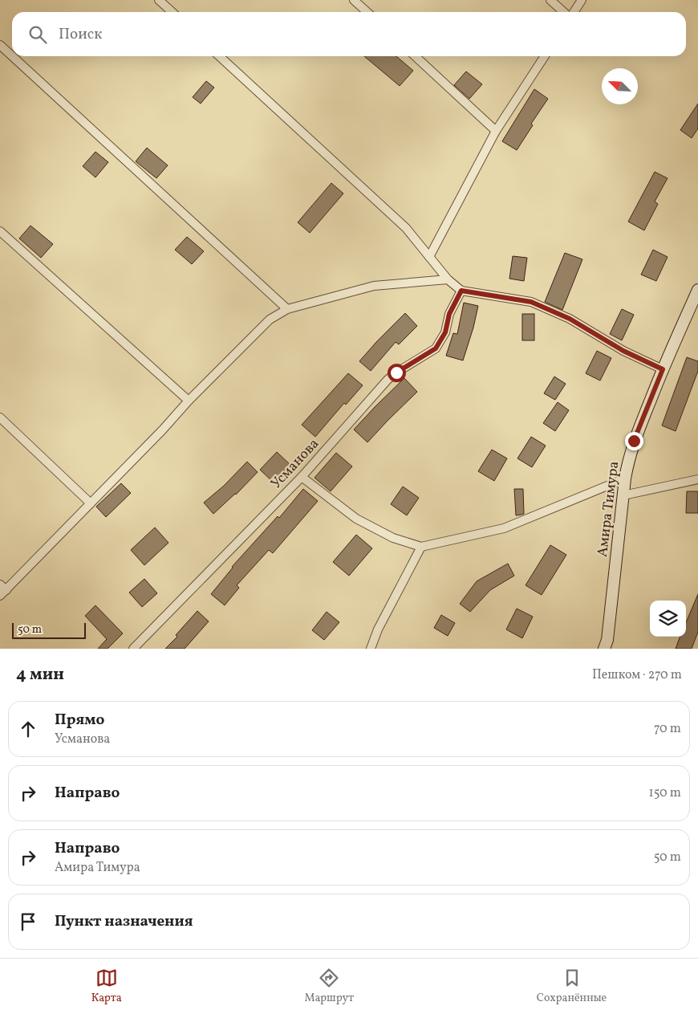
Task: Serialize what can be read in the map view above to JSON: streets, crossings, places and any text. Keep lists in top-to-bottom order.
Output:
{
  "streets": {
    "street": ["Усманова", "Амира Тимура"]
  },
  "scale_bar": "50 m",
  "north": "top left",
  "page": {
    "search": "Поиск",
    "scale": "50 m",
    "heading": ["4 мин", "Пешком · 270 m"],
    "list": [
      ["Прямо", "Усманова", "70 m"],
      ["Направо", "150 m"],
      ["Направо", "Амира Тимура", "50 m"],
      "Пункт назначения"
    ],
    "nav": ["Карта", "Маршрут", "Сохранённые"]
  }
}
